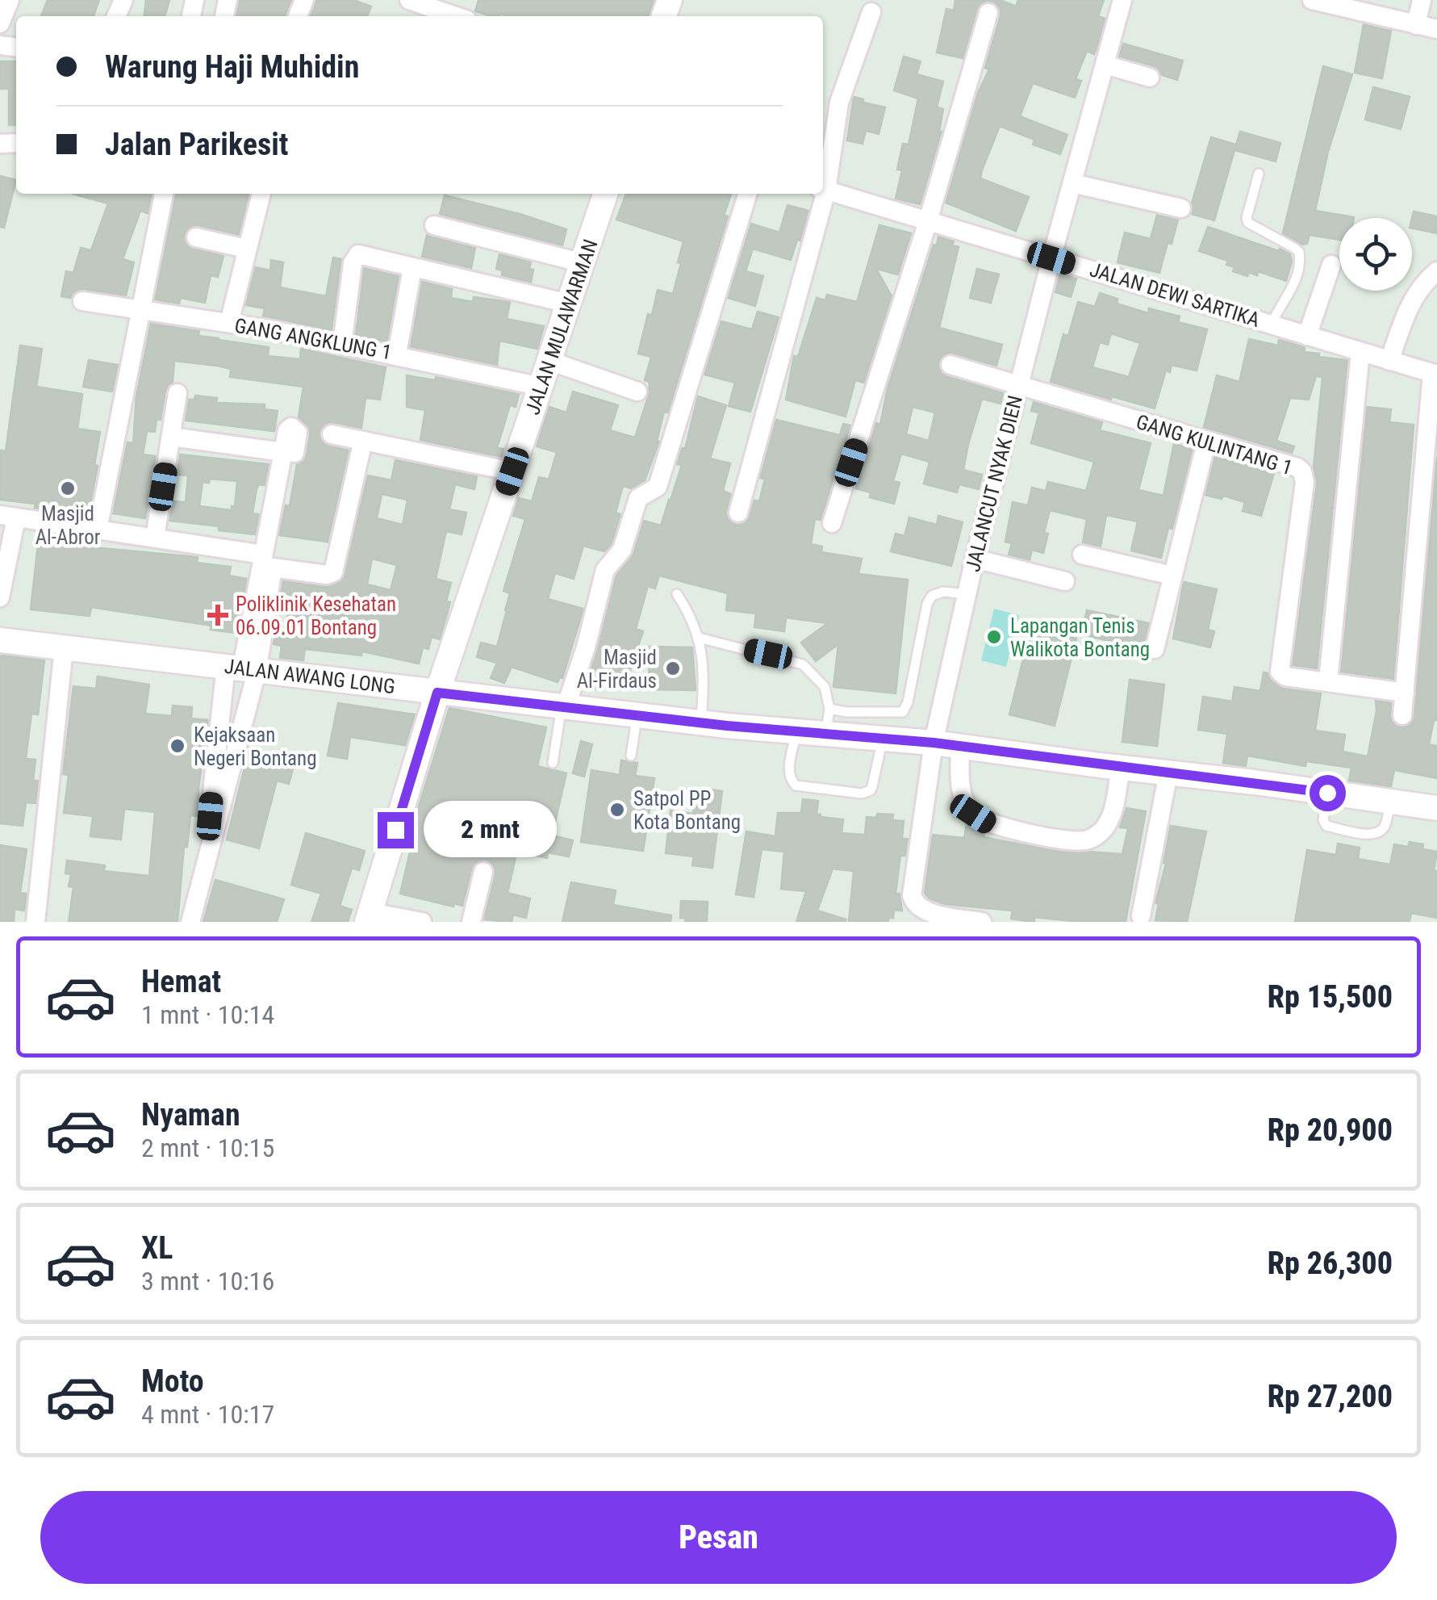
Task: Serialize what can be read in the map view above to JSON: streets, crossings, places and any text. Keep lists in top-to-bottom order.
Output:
{
  "streets": {
    "street": [
      "JALAN DEWI SARTIKA",
      "JALAN MULAWARMAN",
      "GANG ANGKLUNG 1",
      "GANG KULINTANG 1",
      "JALANCUT NYAK DIEN",
      "JALAN AWANG LONG"
    ]
  },
  "crossings": [
    ["JALAN DEWI SARTIKA", "JALANCUT NYAK DIEN"],
    ["JALAN MULAWARMAN", "GANG ANGKLUNG 1"],
    ["JALAN MULAWARMAN", "JALAN AWANG LONG"],
    ["GANG KULINTANG 1", "JALANCUT NYAK DIEN"],
    ["JALANCUT NYAK DIEN", "JALAN AWANG LONG"]
  ],
  "places": {
    "other": [
      "Masjid Al-Abror",
      "Lapangan Tenis Walikota Bontang",
      "Masjid Al-Firdaus",
      "Kejaksaan Negeri Bontang",
      "Satpol PP Kota Bontang"
    ],
    "health": ["Poliklinik Kesehatan 06.09.01 Bontang"]
  },
  "page": {
    "banner": ["Warung Haji Muhidin", "Jalan Parikesit"],
    "bubble": "2 mnt",
    "list": [
      {
        "name": "Hemat",
        "note": "1 mnt · 10:14",
        "value": "Rp 15,500"
      },
      {
        "name": "Nyaman",
        "note": "2 mnt · 10:15",
        "value": "Rp 20,900"
      },
      {
        "name": "XL",
        "note": "3 mnt · 10:16",
        "value": "Rp 26,300"
      },
      {
        "name": "Moto",
        "note": "4 mnt · 10:17",
        "value": "Rp 27,200"
      }
    ],
    "buttons": "Pesan"
  }
}
